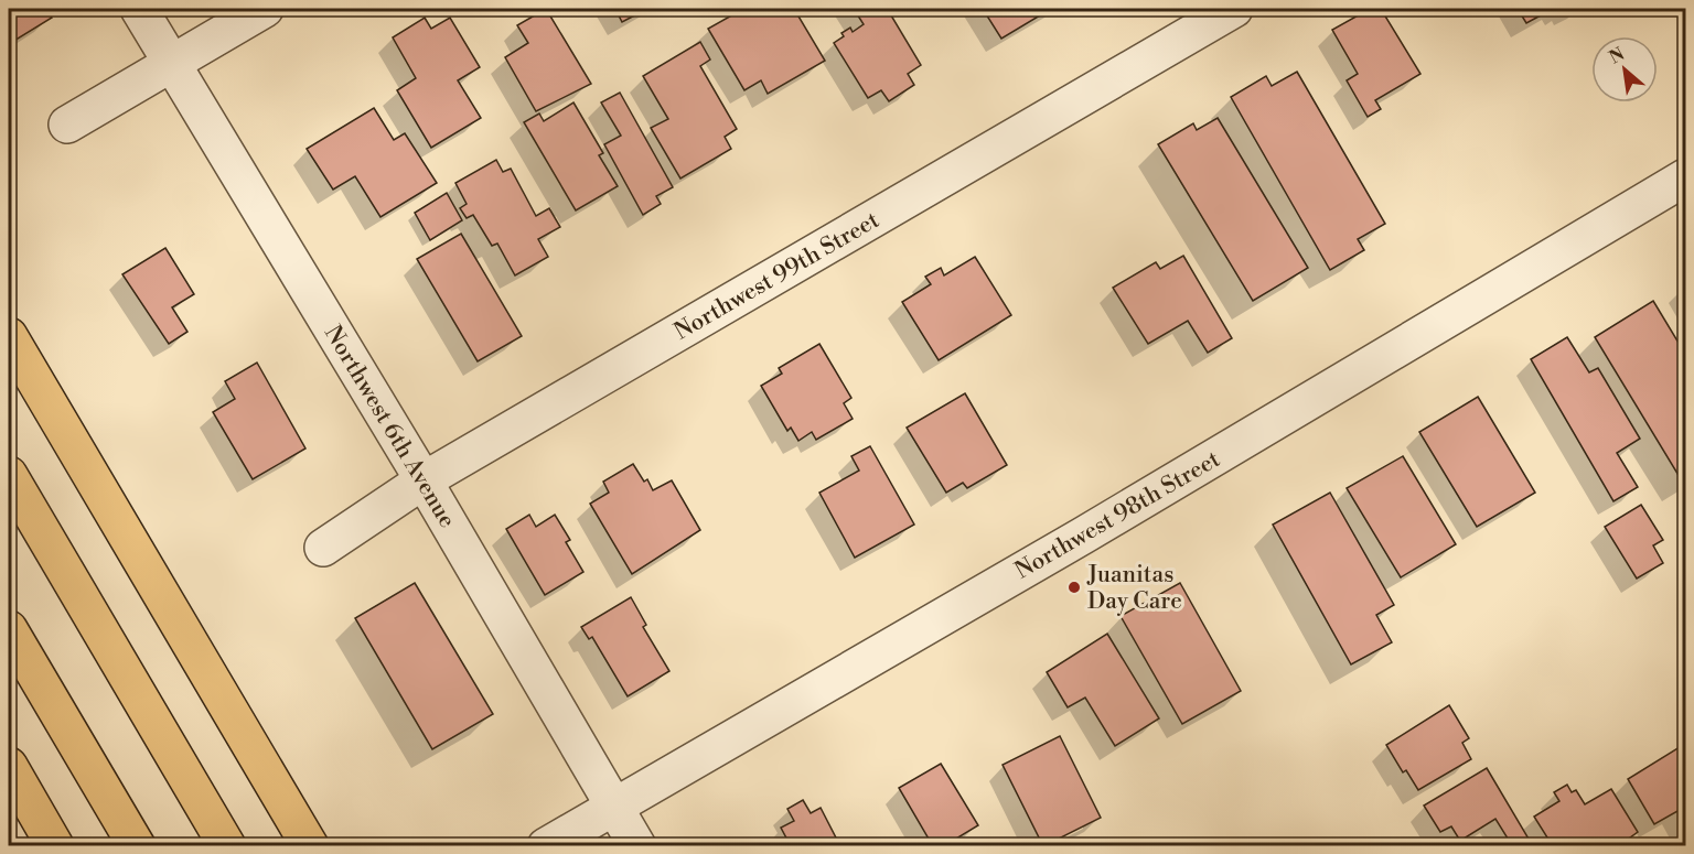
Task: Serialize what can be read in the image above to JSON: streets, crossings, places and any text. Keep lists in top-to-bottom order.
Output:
{
  "streets": {
    "street": ["Northwest 99th Street", "Northwest 6th Avenue", "Northwest 98th Street"]
  },
  "crossings": [
    ["Northwest 99th Street", "Northwest 6th Avenue"],
    ["Northwest 6th Avenue", "Northwest 98th Street"]
  ],
  "places": ["Juanitas Day Care"],
  "north": "top left"
}
